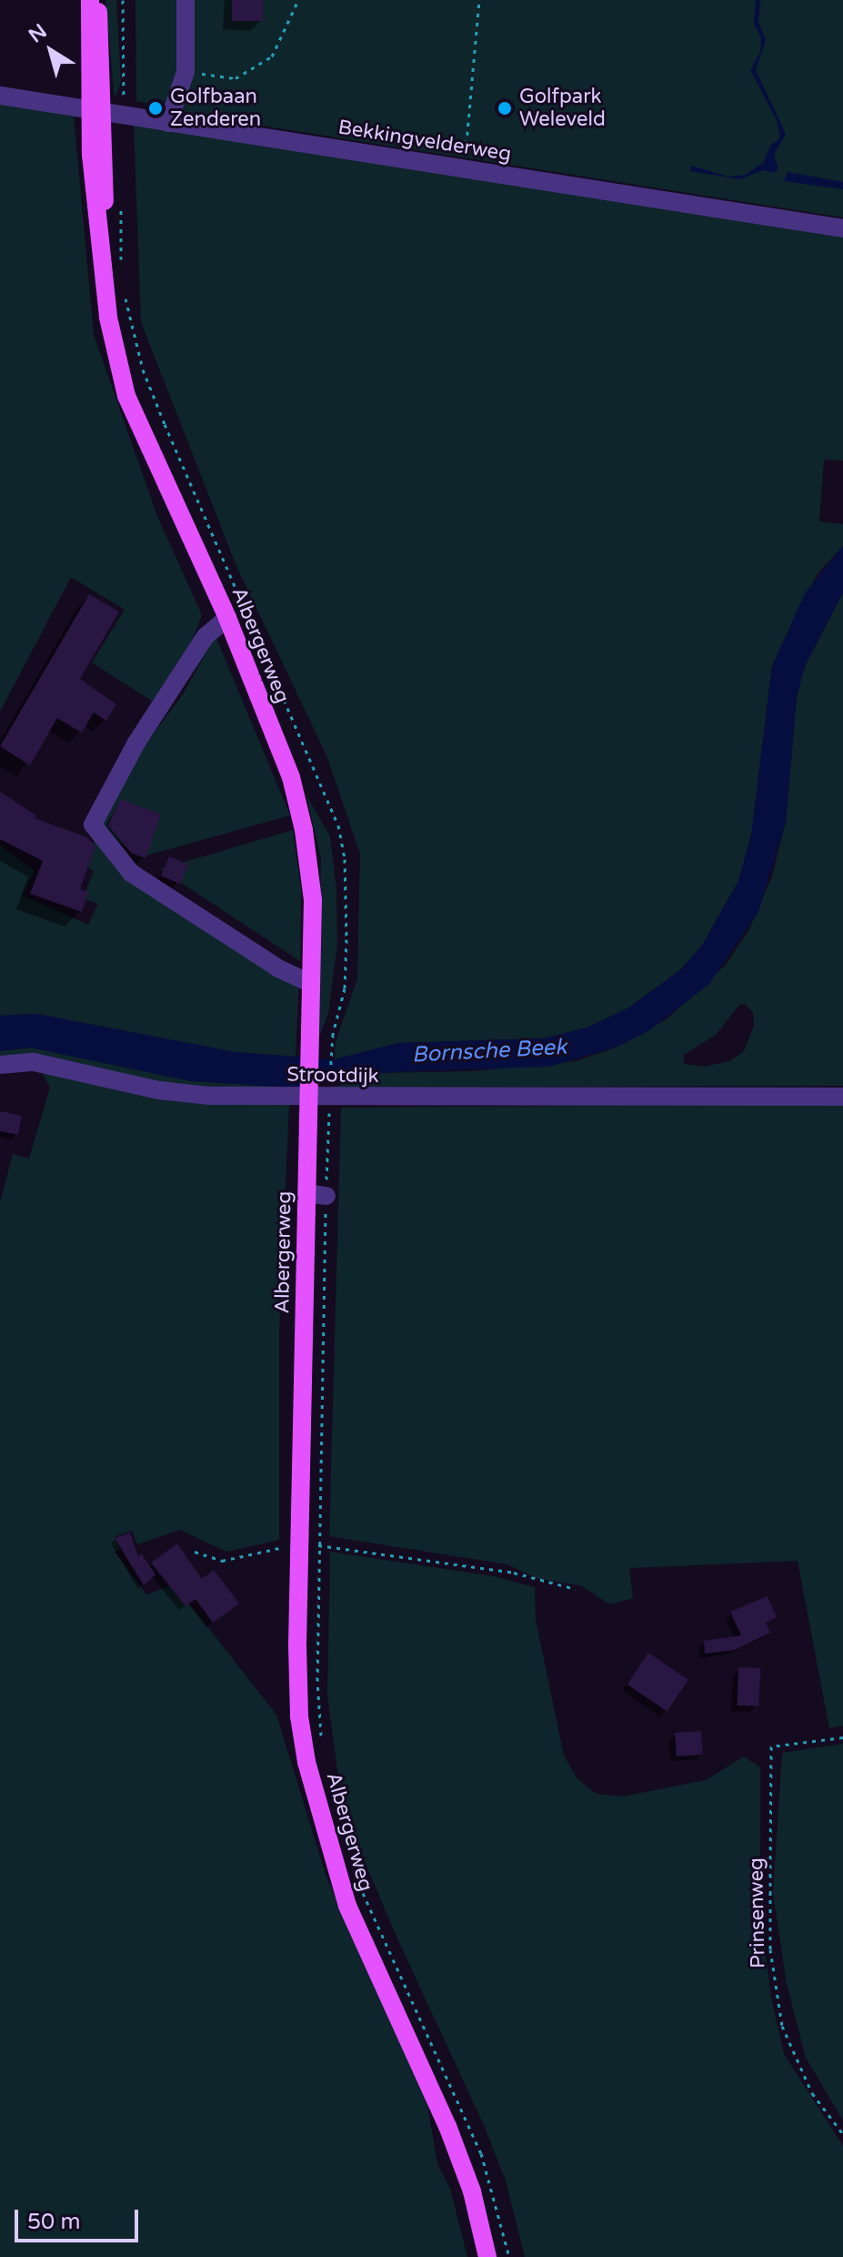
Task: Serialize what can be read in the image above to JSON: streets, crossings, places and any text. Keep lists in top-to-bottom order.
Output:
{
  "streets": {
    "main road": ["Albergerweg"],
    "street": ["Bekkingvelderweg", "Strootdijk"],
    "path": ["Prinsenweg"]
  },
  "crossings": [
    ["Bekkingvelderweg", "Albergerweg"],
    ["Albergerweg", "Strootdijk"]
  ],
  "water": ["Bornsche Beek"],
  "places": ["Golfbaan Zenderen", "Golfpark Weleveld"],
  "scale_bar": "50 m",
  "north": "top left"
}
